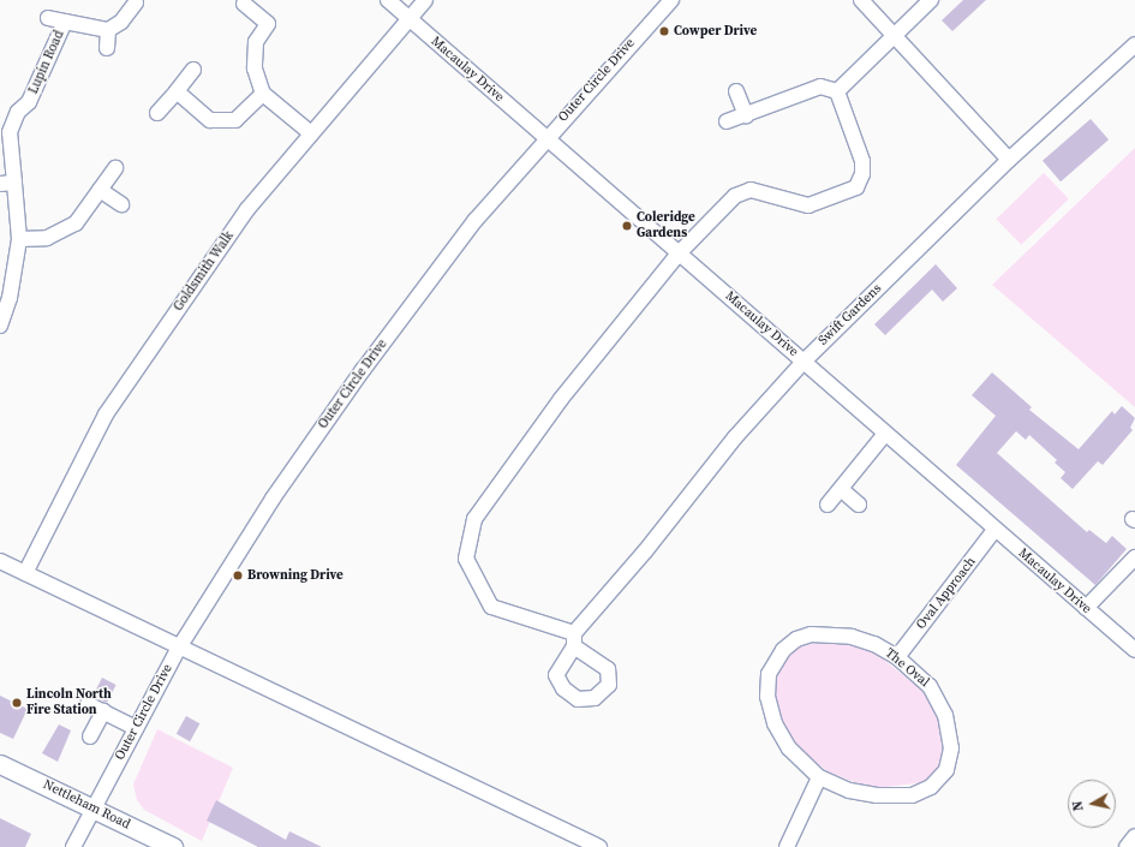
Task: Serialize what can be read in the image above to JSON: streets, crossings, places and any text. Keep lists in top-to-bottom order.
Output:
{
  "streets": {
    "main road": ["Nettleham Road"],
    "street": [
      "Lupin Road",
      "Macaulay Drive",
      "Outer Circle Drive",
      "Goldsmith Walk",
      "Swift Gardens",
      "Oval Approach",
      "The Oval"
    ]
  },
  "crossings": [
    ["Macaulay Drive", "Outer Circle Drive"],
    ["Macaulay Drive", "Goldsmith Walk"],
    ["Macaulay Drive", "Swift Gardens"],
    ["Macaulay Drive", "Oval Approach"],
    ["Outer Circle Drive", "Nettleham Road"],
    ["Oval Approach", "The Oval"]
  ],
  "places": [
    "Cowper Drive",
    "Coleridge Gardens",
    "Browning Drive",
    "Lincoln North Fire Station"
  ],
  "north": "left"
}
